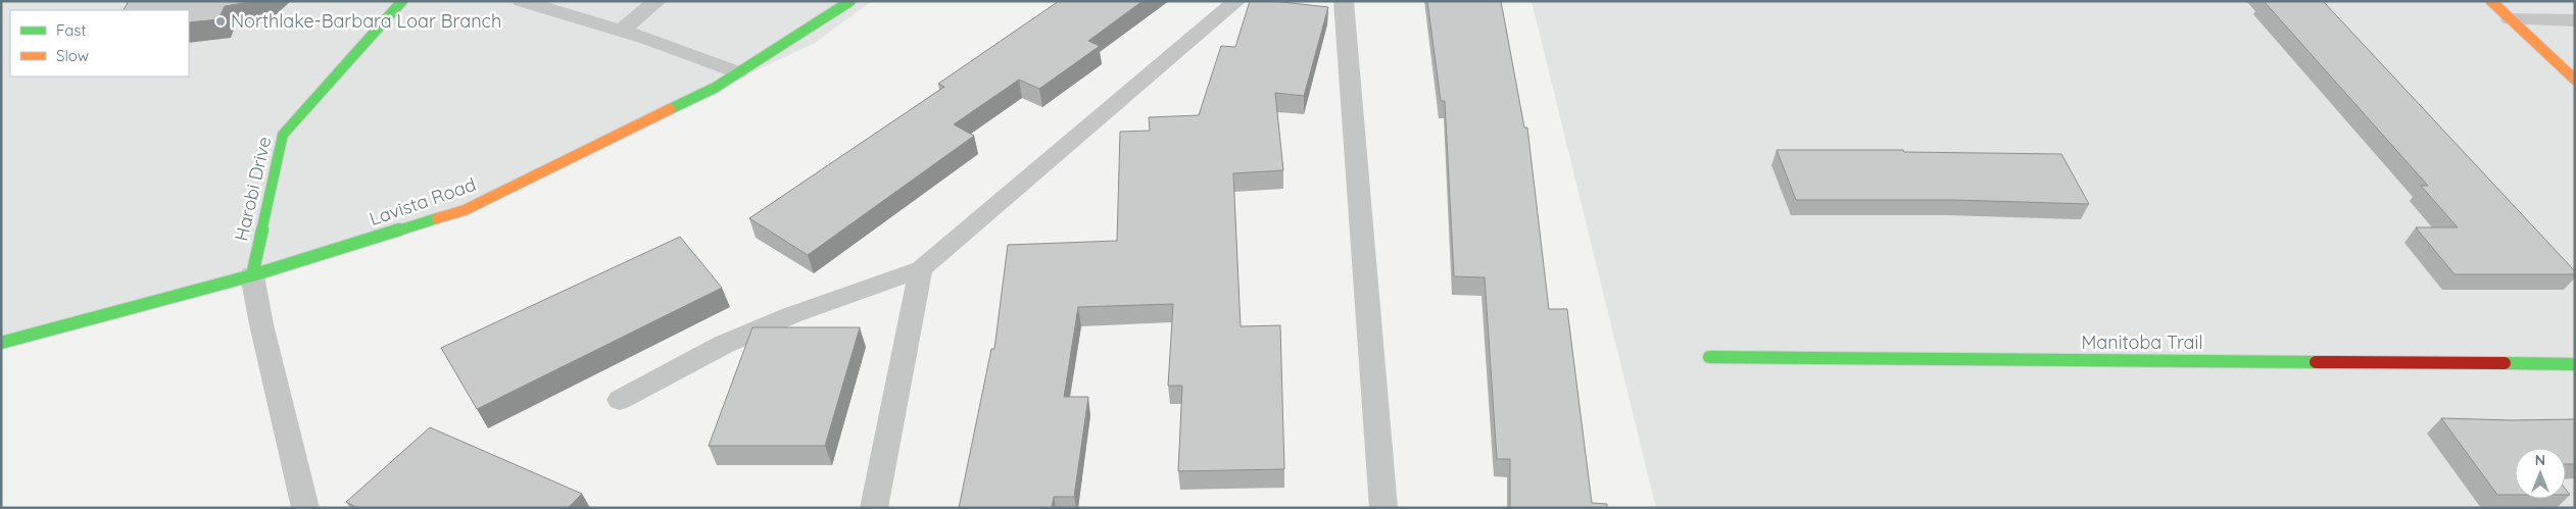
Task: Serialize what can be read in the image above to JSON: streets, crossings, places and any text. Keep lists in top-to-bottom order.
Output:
{
  "streets": {
    "street": ["Harobi Drive", "Lavista Road", "Manitoba Trail"]
  },
  "crossings": [
    ["Harobi Drive", "Lavista Road"]
  ],
  "places": ["Northlake-Barbara Loar Branch"],
  "legend": ["Fast", "Slow"],
  "north": "top"
}
